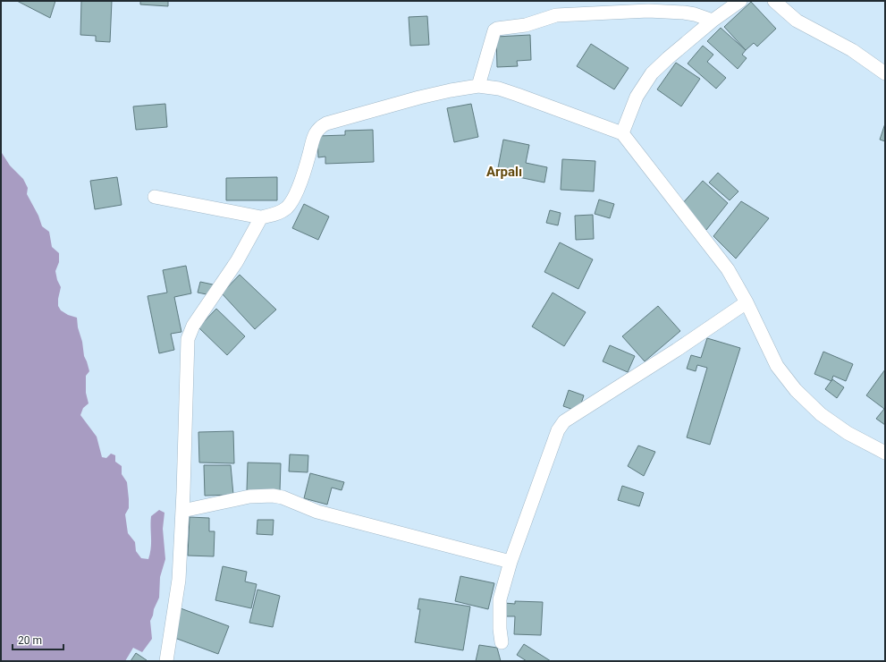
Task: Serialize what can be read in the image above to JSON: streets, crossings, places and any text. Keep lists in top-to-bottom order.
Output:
{
  "districts": ["Arpalı"],
  "scale_bar": "20 m"
}
